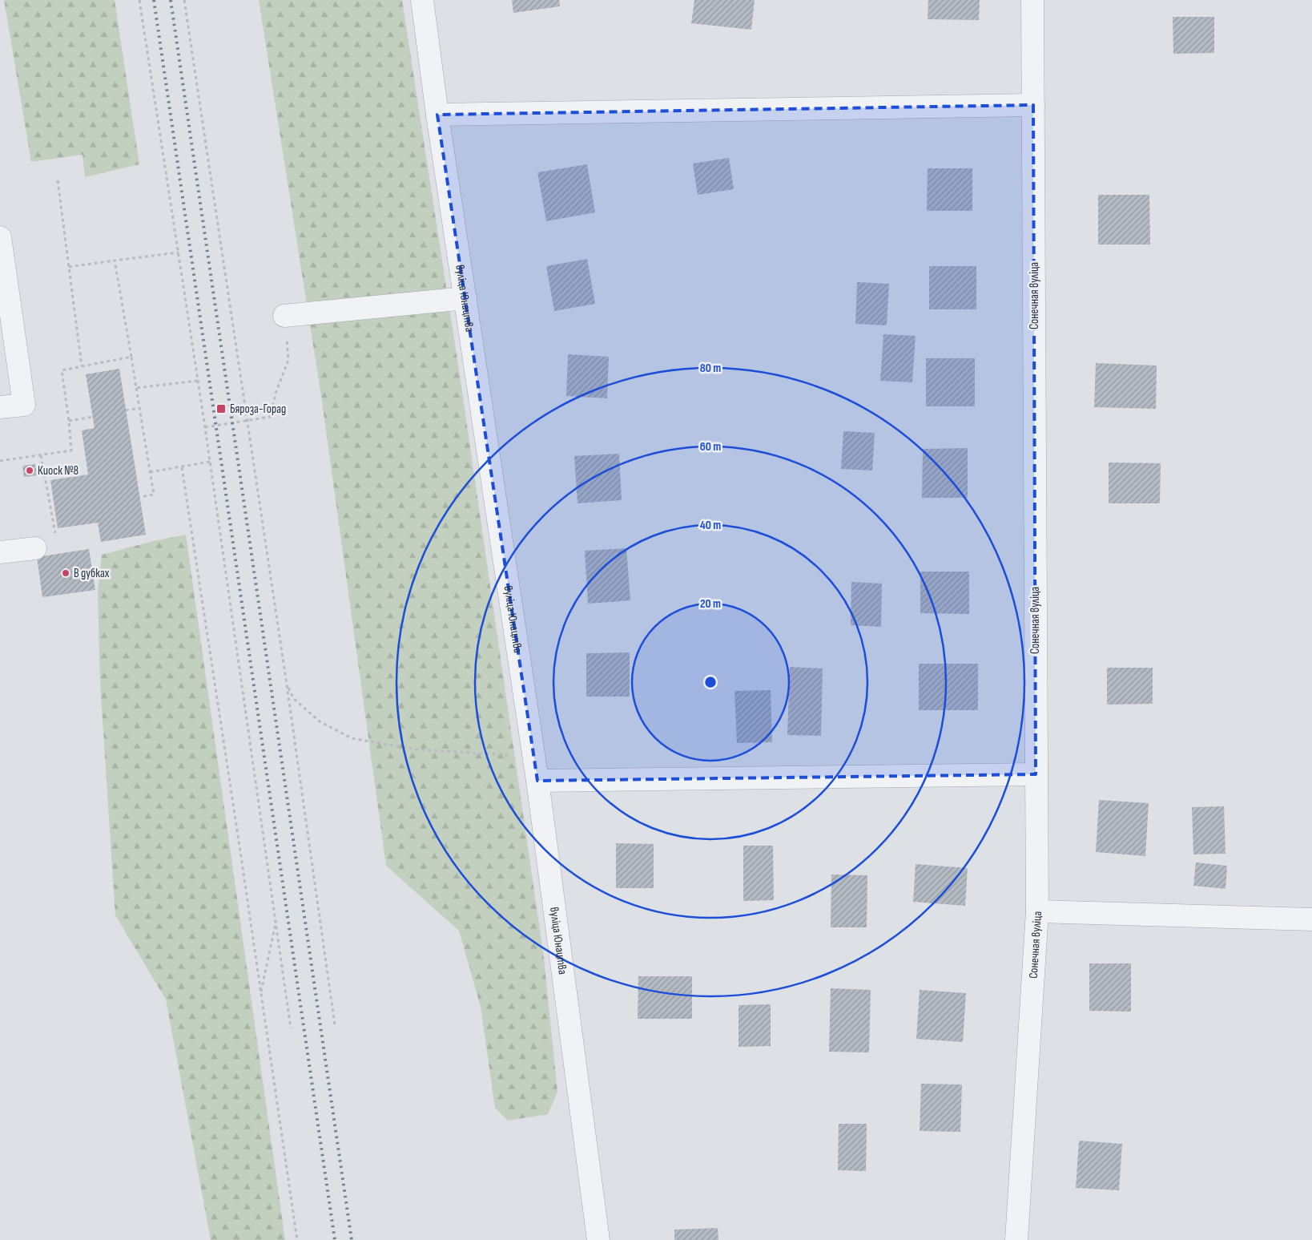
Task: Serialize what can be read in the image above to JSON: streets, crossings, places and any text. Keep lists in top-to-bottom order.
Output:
{
  "streets": {
    "street": ["Сонечная вуліца", "вуліца Юнацтва"]
  },
  "places": {
    "transit": ["Бяроза-Горад"],
    "other": ["Киоск №8", "В дубках"]
  },
  "rings": [
    "80 m",
    "60 m",
    "40 m",
    "20 m"
  ]
}
